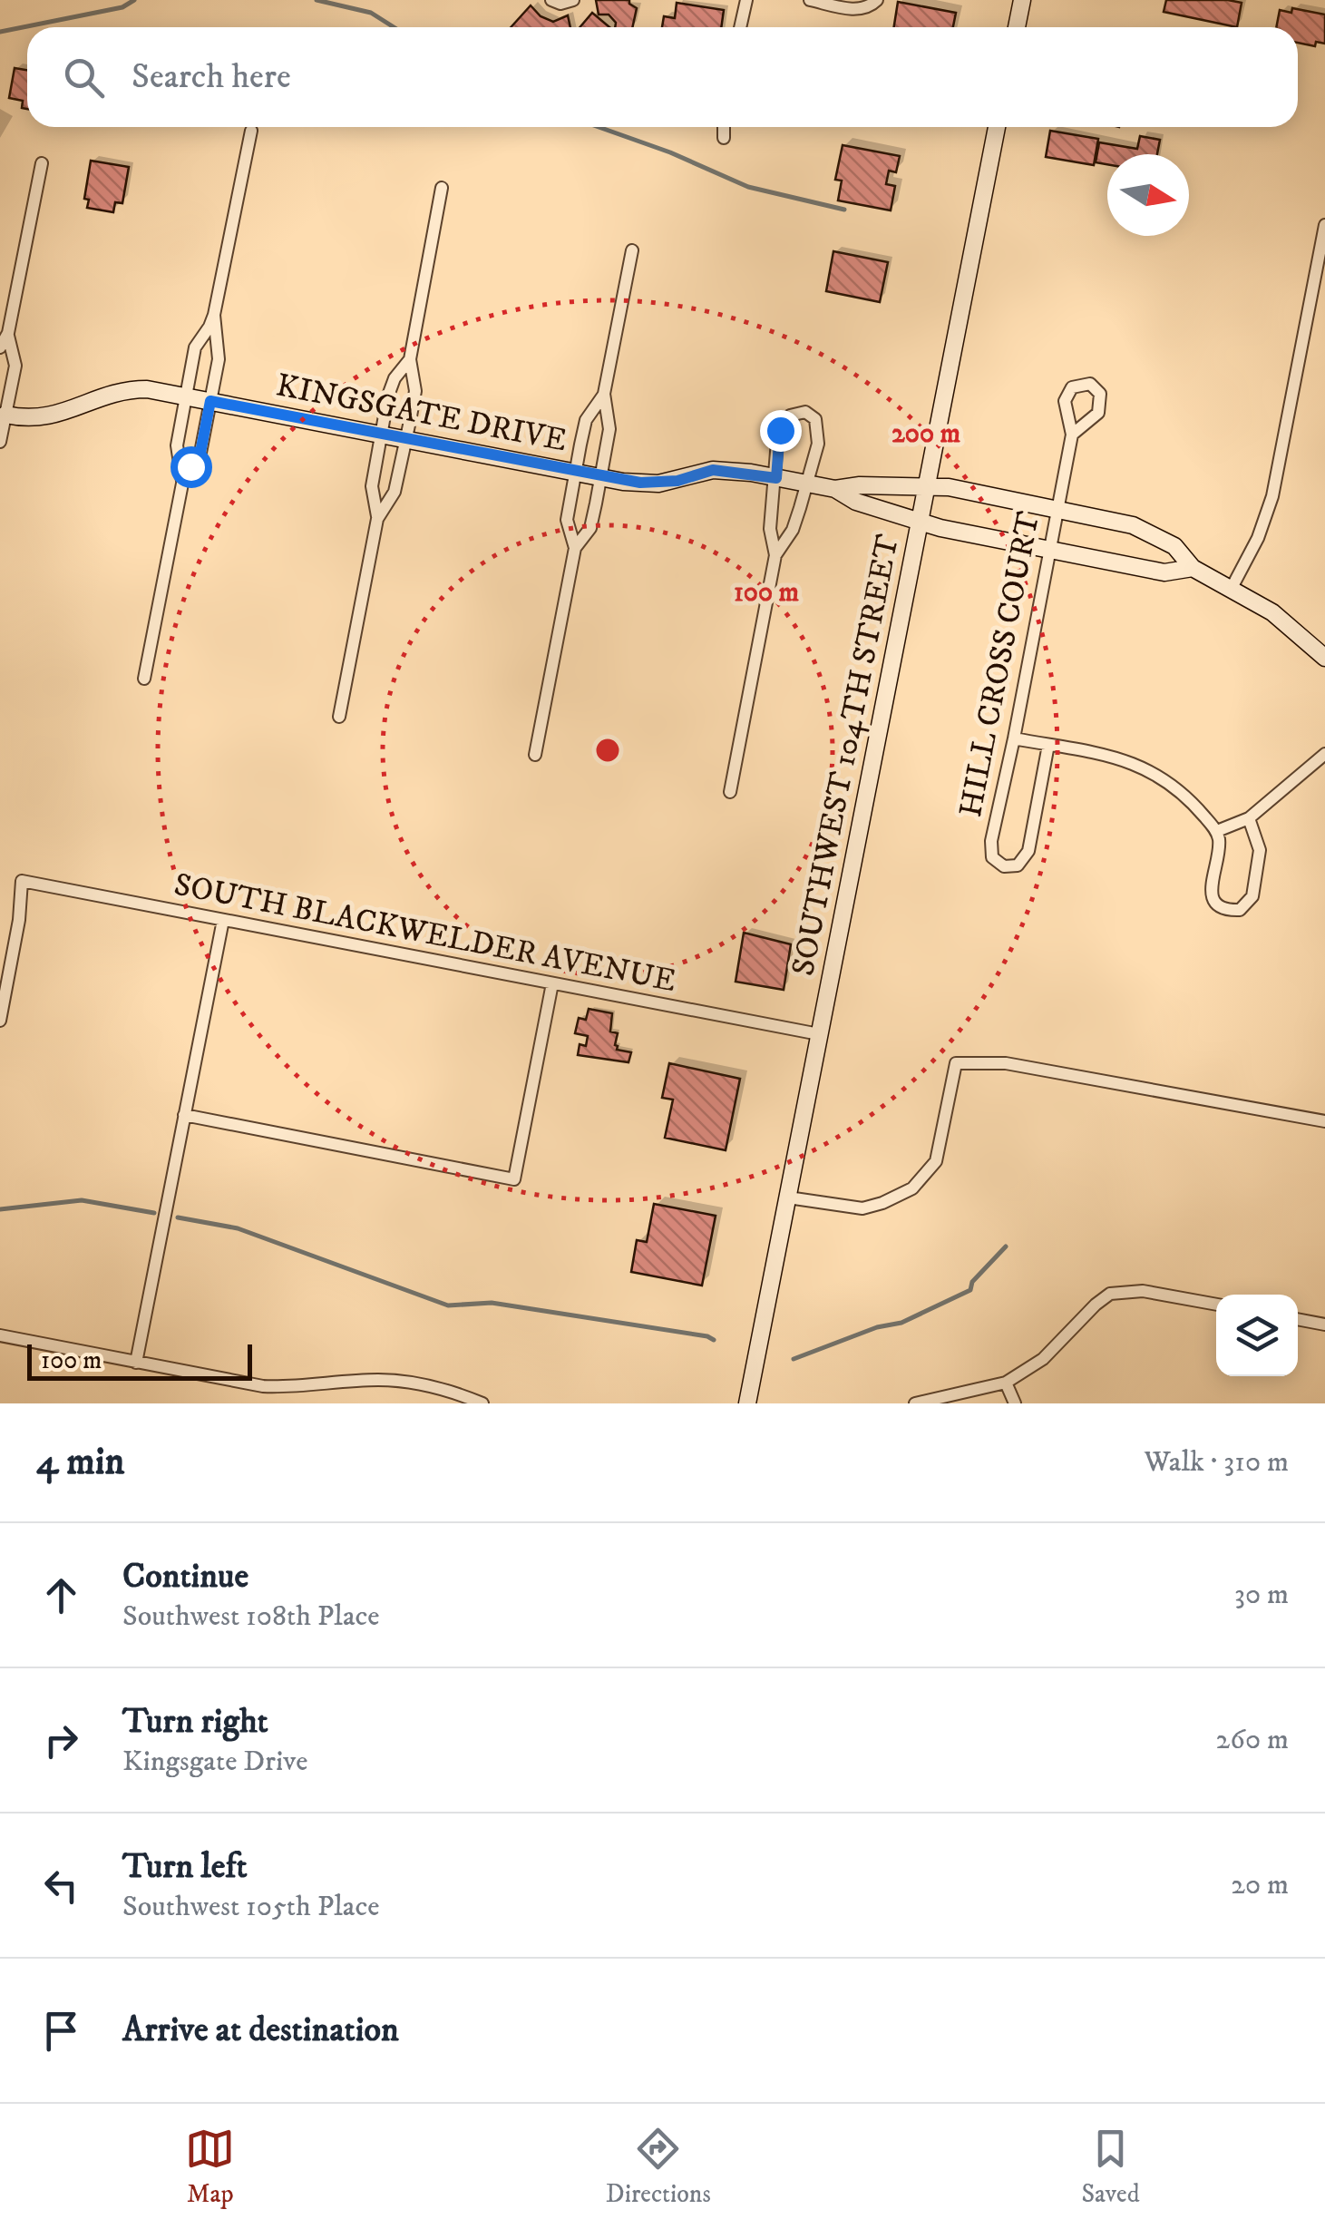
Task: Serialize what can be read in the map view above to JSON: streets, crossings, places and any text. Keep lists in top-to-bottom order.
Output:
{
  "streets": {
    "street": [
      "KINGSGATE DRIVE",
      "HILL CROSS COURT",
      "SOUTHWEST 104TH STREET",
      "SOUTH BLACKWELDER AVENUE"
    ]
  },
  "crossings": [
    ["KINGSGATE DRIVE", "HILL CROSS COURT"],
    ["KINGSGATE DRIVE", "SOUTHWEST 104TH STREET"],
    ["SOUTHWEST 104TH STREET", "SOUTH BLACKWELDER AVENUE"]
  ],
  "scale_bar": "100 m",
  "north": "right",
  "page": {
    "search": "Search here",
    "scale": "100 m",
    "heading": ["4 min", "Walk · 310 m"],
    "list": [
      ["Continue", "Southwest 108th Place", "30 m"],
      ["Turn right", "Kingsgate Drive", "260 m"],
      ["Turn left", "Southwest 105th Place", "20 m"],
      "Arrive at destination"
    ],
    "nav": ["Map", "Directions", "Saved"]
  },
  "rings": ["200 m", "100 m"]
}
